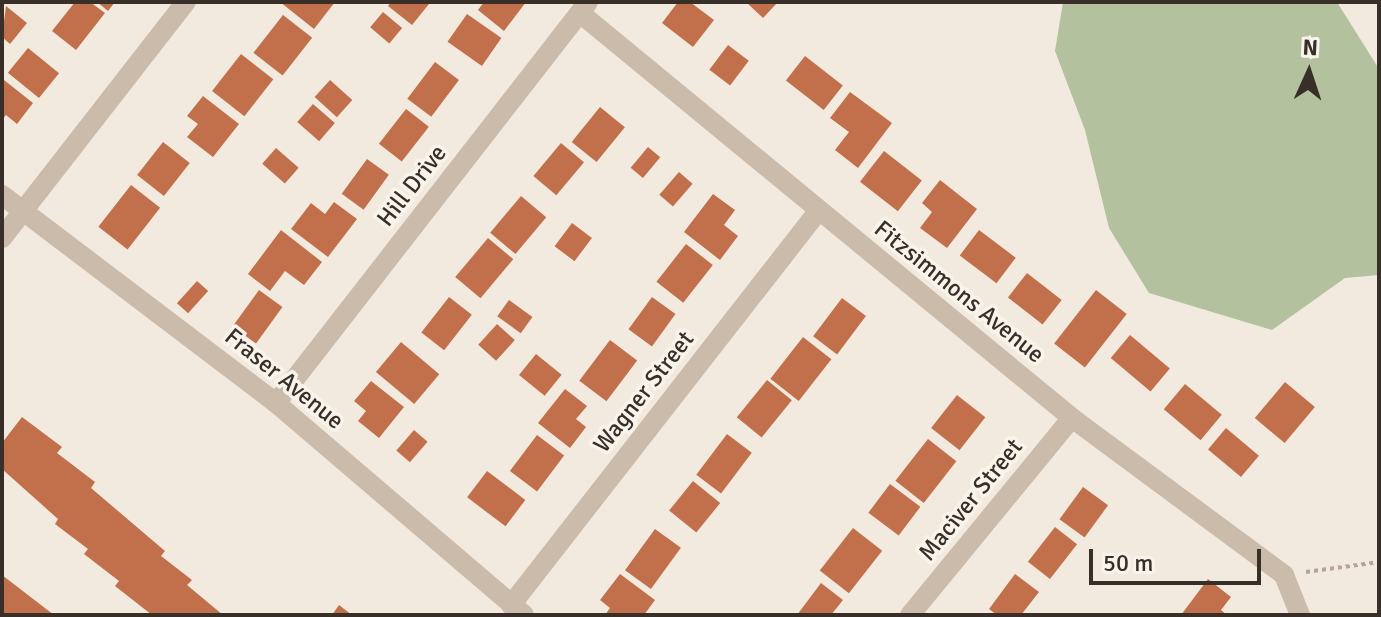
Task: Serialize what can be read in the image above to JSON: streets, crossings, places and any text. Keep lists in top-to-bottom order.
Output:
{
  "streets": {
    "street": [
      "Hill Drive",
      "Fitzsimmons Avenue",
      "Fraser Avenue",
      "Wagner Street",
      "Maciver Street"
    ]
  },
  "crossings": [
    ["Hill Drive", "Fitzsimmons Avenue"],
    ["Hill Drive", "Fraser Avenue"],
    ["Fitzsimmons Avenue", "Wagner Street"],
    ["Fitzsimmons Avenue", "Maciver Street"],
    ["Fraser Avenue", "Wagner Street"]
  ],
  "scale_bar": "50 m",
  "north": "top"
}
